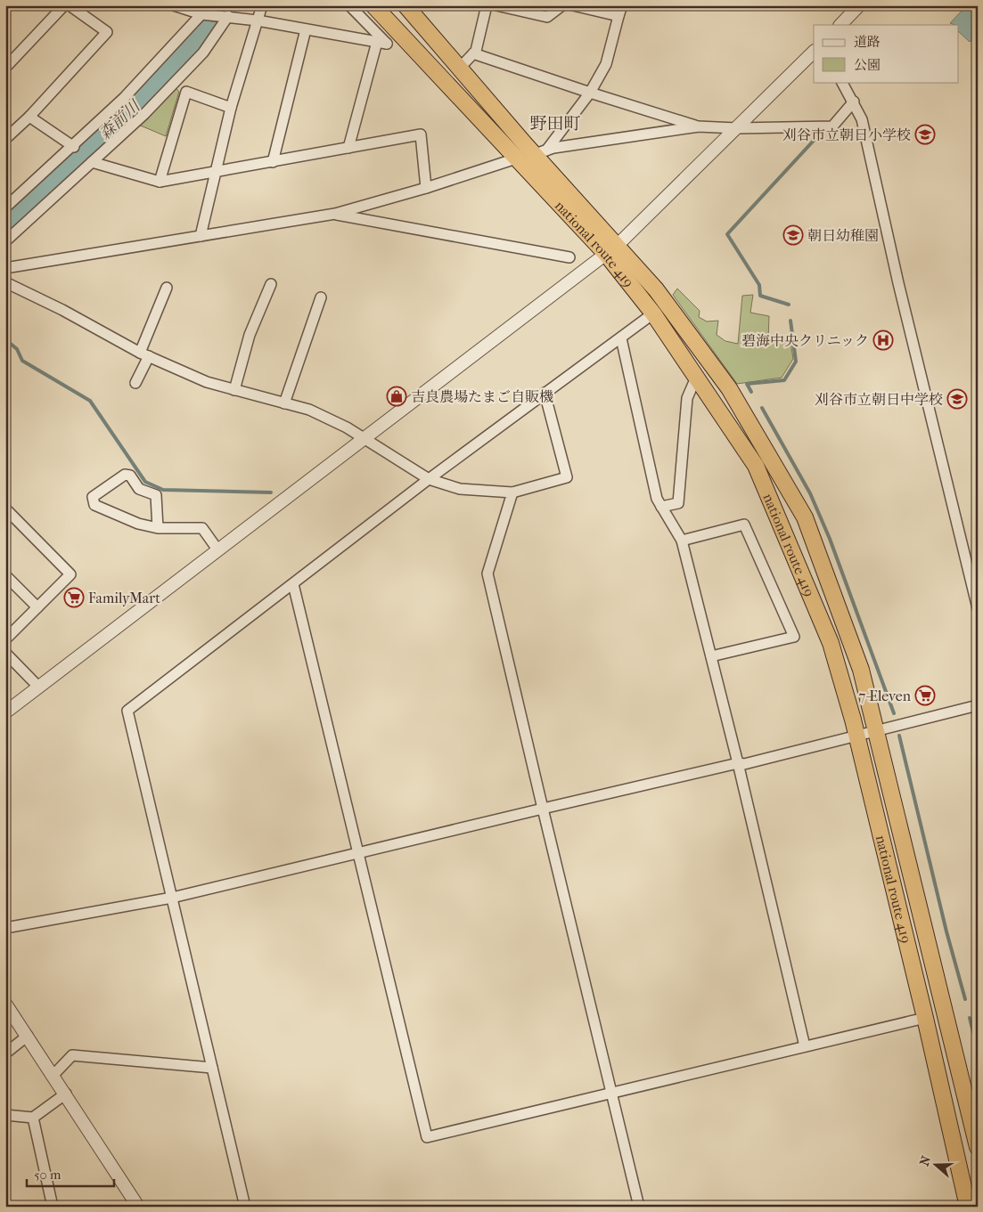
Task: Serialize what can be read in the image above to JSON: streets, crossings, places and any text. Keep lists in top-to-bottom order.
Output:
{
  "streets": {
    "highway": ["national route 419"]
  },
  "districts": ["野田町"],
  "water": ["森前川"],
  "places": {
    "school or university": ["刈谷市立朝日小学校", "朝日幼稚園", "刈谷市立朝日中学校"],
    "hospital": ["碧海中央クリニック"],
    "shop": ["吉良農場たまご自販機"],
    "supermarket": ["FamilyMart", "7-Eleven"]
  },
  "legend": ["道路", "公園"],
  "scale_bar": "50 m",
  "north": "left"
}
